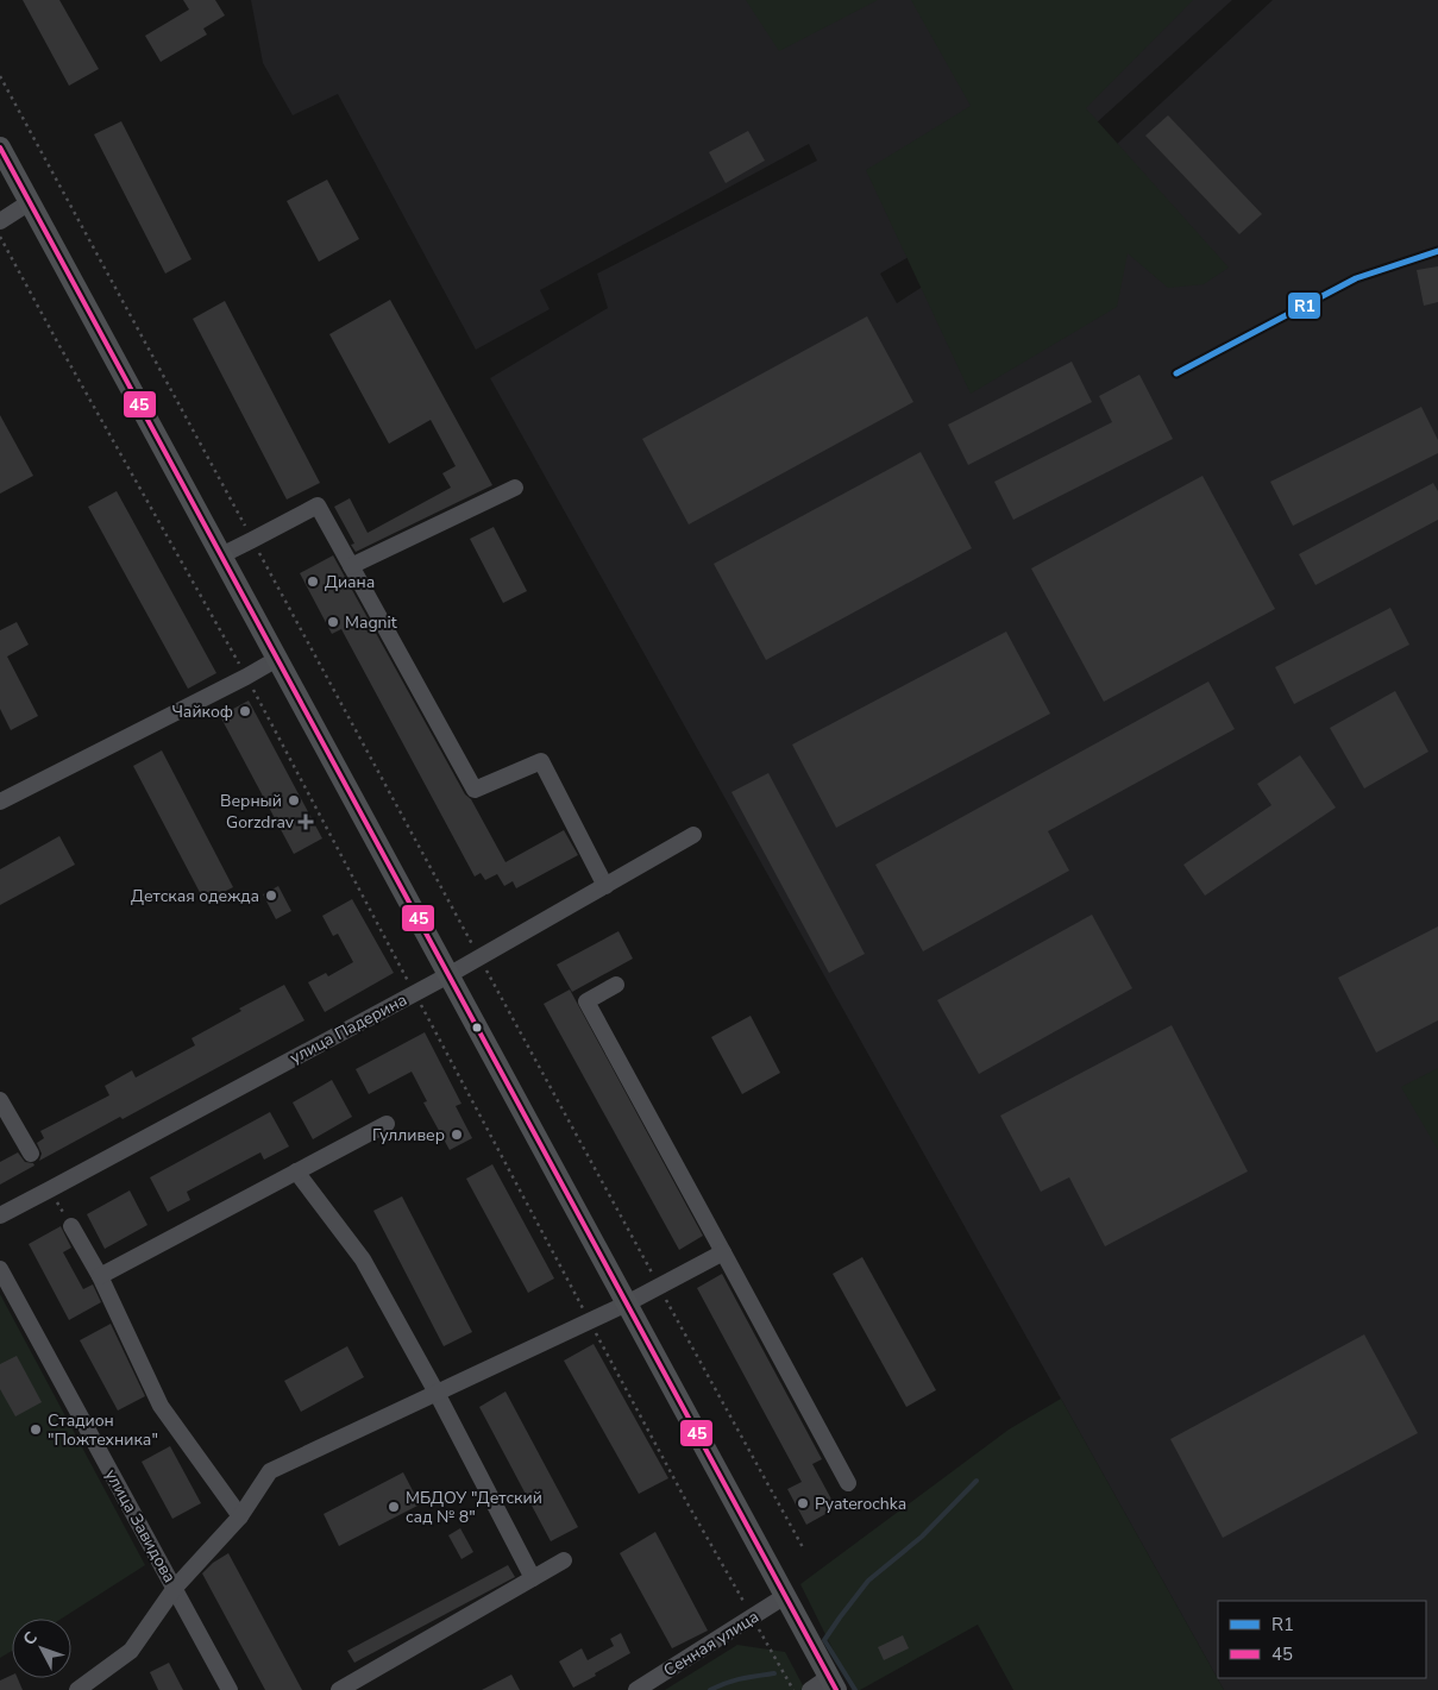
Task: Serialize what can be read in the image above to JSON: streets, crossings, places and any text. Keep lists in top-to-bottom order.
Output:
{
  "streets": {
    "street": ["улица Падерина", "улица Завидова", "Сенная улица"]
  },
  "places": {
    "other": [
      "Диана",
      "Magnit",
      "Чайкоф",
      "Верный",
      "Детская одежда",
      "Гулливер",
      "Стадион \"Пожтехника\"",
      "Pyaterochka",
      "МБДОУ \"Детский сад № 8\""
    ],
    "health": ["Gorzdrav"]
  },
  "lines": ["transit line 45", "transit line R1"],
  "legend": ["R1", "45"],
  "north": "top left"
}
